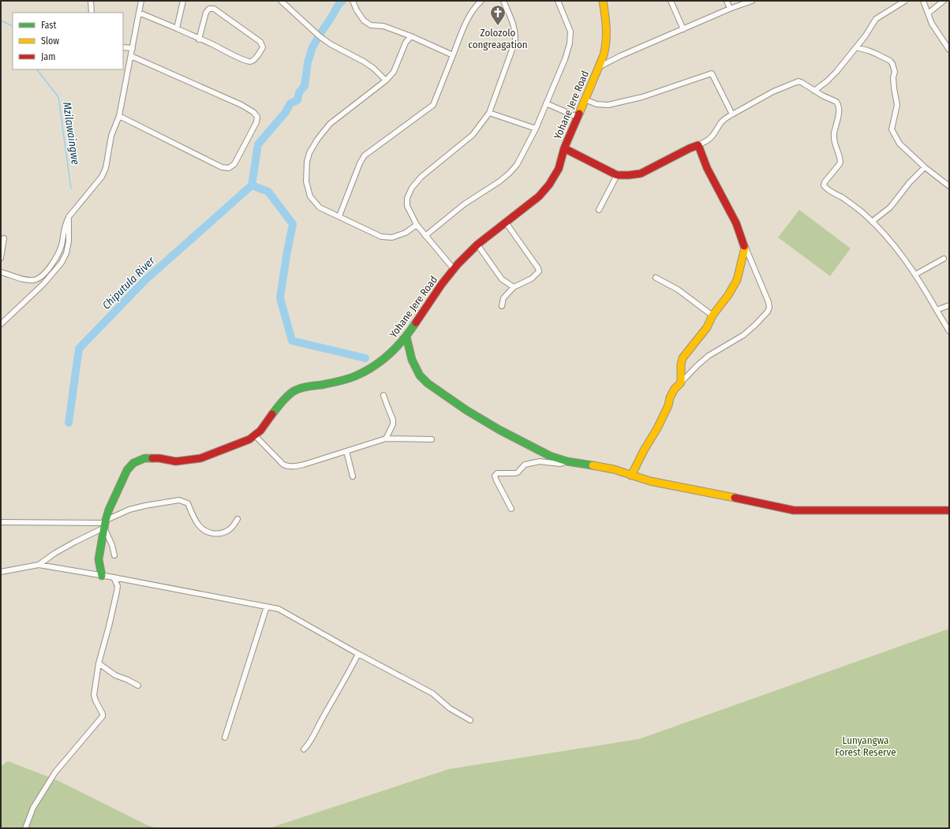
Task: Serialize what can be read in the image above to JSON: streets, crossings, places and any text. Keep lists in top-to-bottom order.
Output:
{
  "streets": {
    "street": ["Yohane Jere Road"]
  },
  "water": ["Mzilawaingwe", "Chiputula River"],
  "parks": ["Lunyangwa Forest Reserve"],
  "places": {
    "church": ["Zolozolo congreagation"]
  },
  "legend": ["Fast", "Slow", "Jam"]
}
